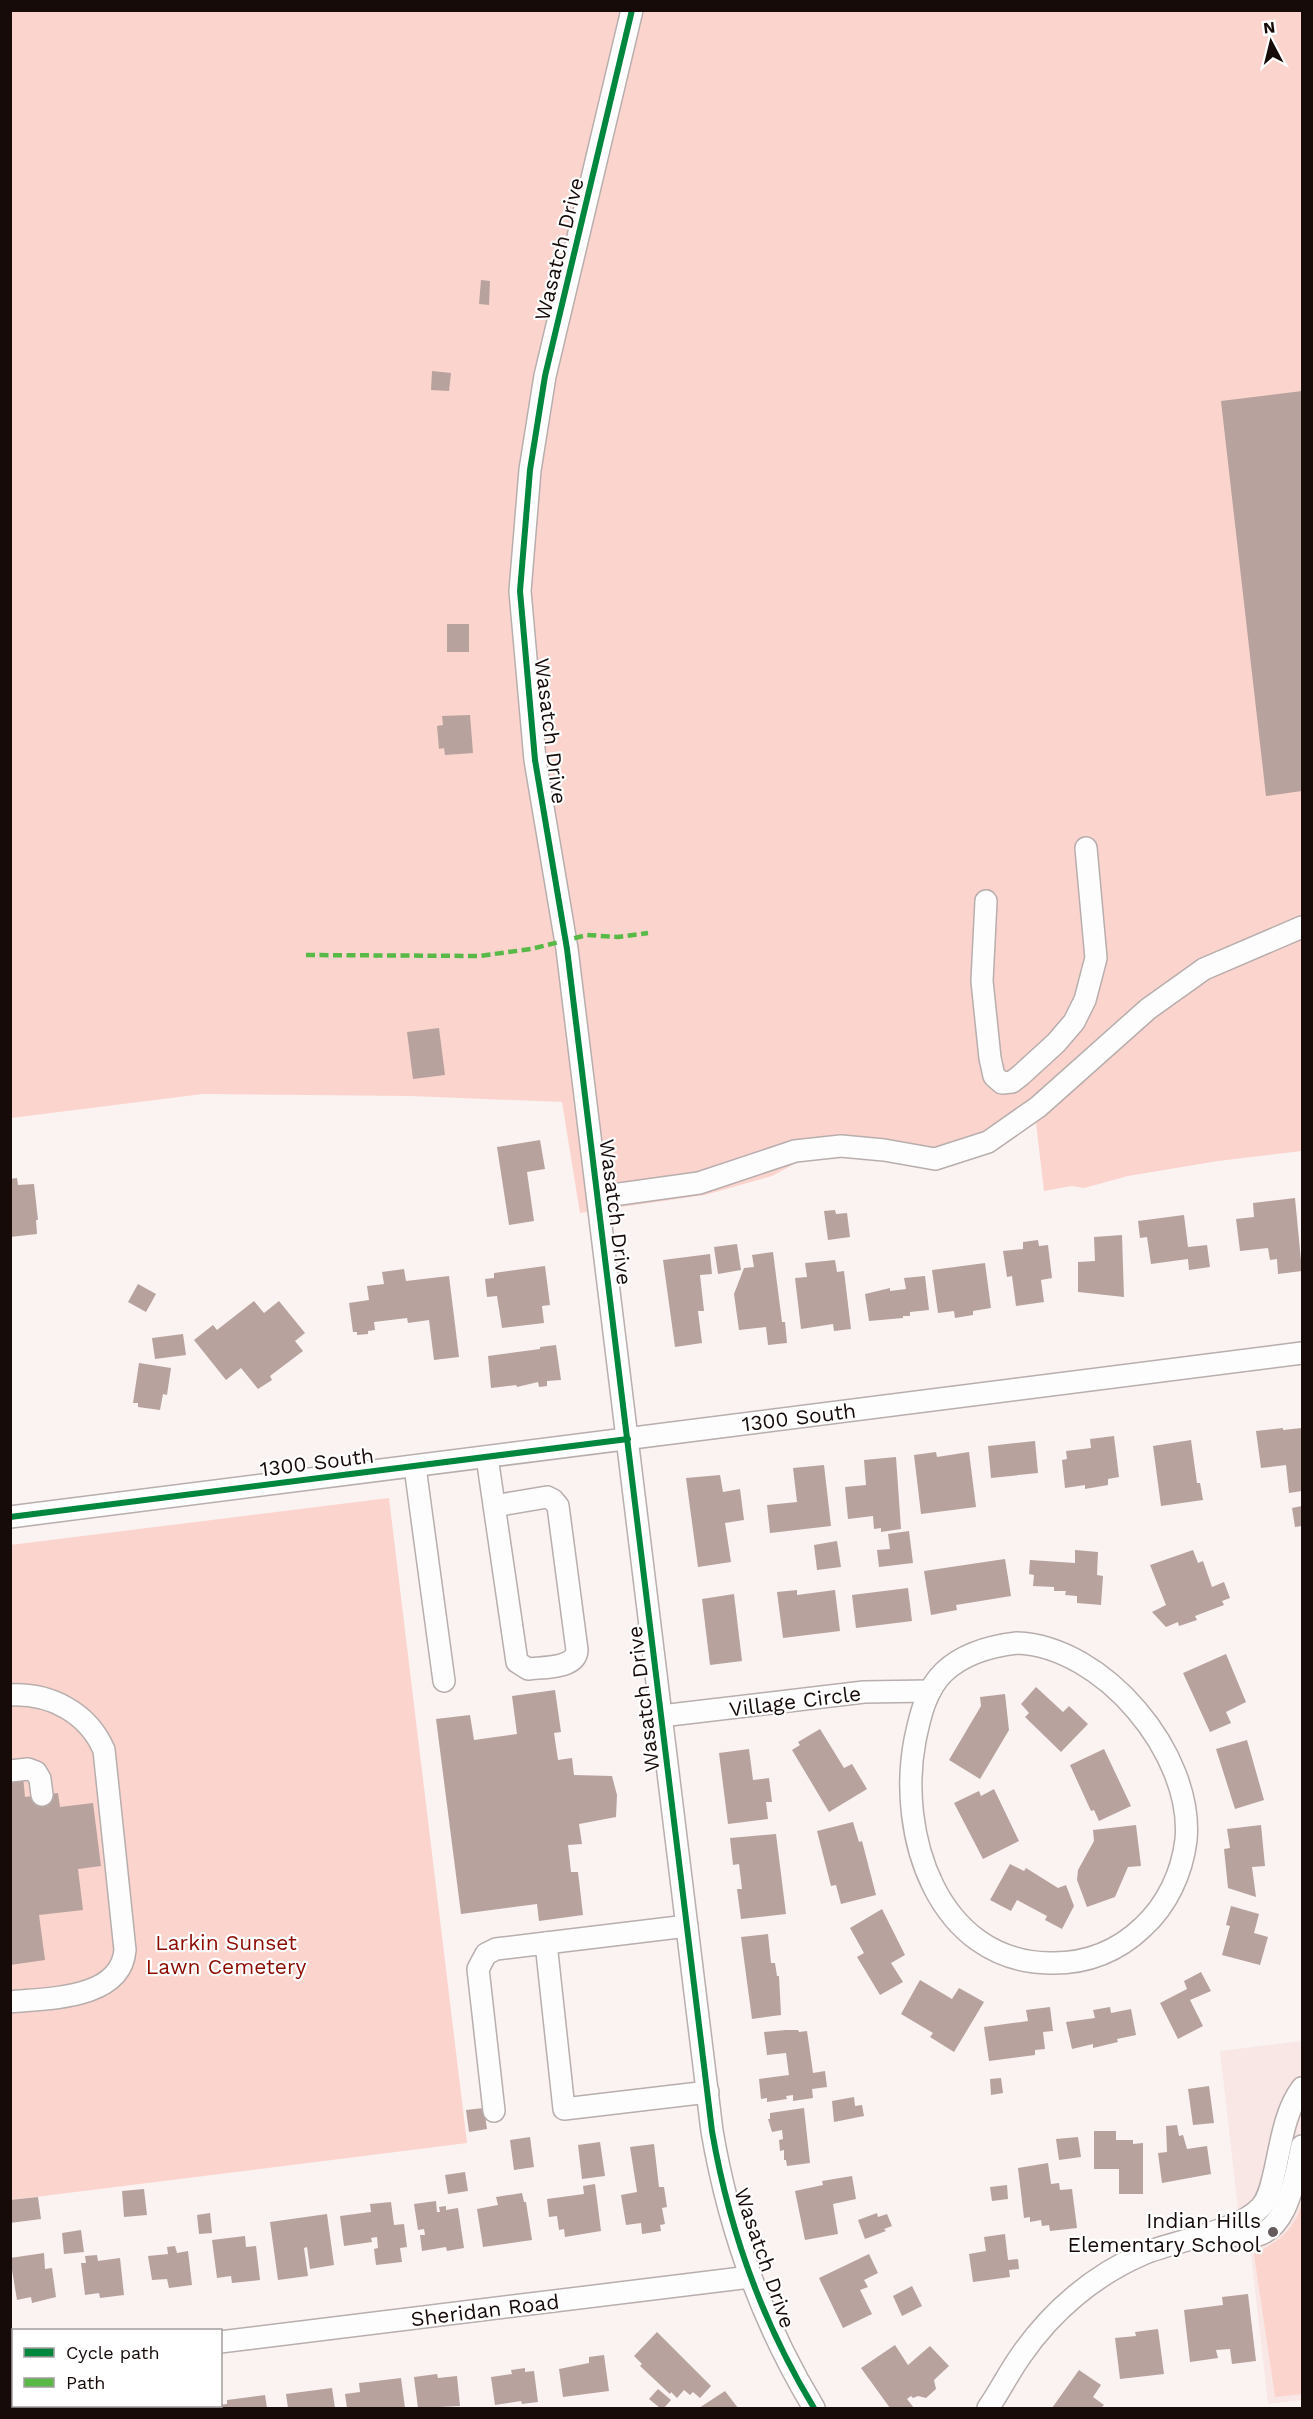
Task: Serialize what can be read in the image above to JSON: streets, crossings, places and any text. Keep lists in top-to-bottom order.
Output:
{
  "streets": {
    "street": [
      "Wasatch Drive",
      "1300 South",
      "Village Circle",
      "Sheridan Road"
    ]
  },
  "crossings": [
    ["Wasatch Drive", "1300 South"],
    ["Wasatch Drive", "Village Circle"],
    ["Wasatch Drive", "Sheridan Road"]
  ],
  "parks": ["Larkin Sunset Lawn Cemetery"],
  "places": ["Indian Hills Elementary School"],
  "legend": ["Cycle path", "Path"],
  "north": "top"
}
